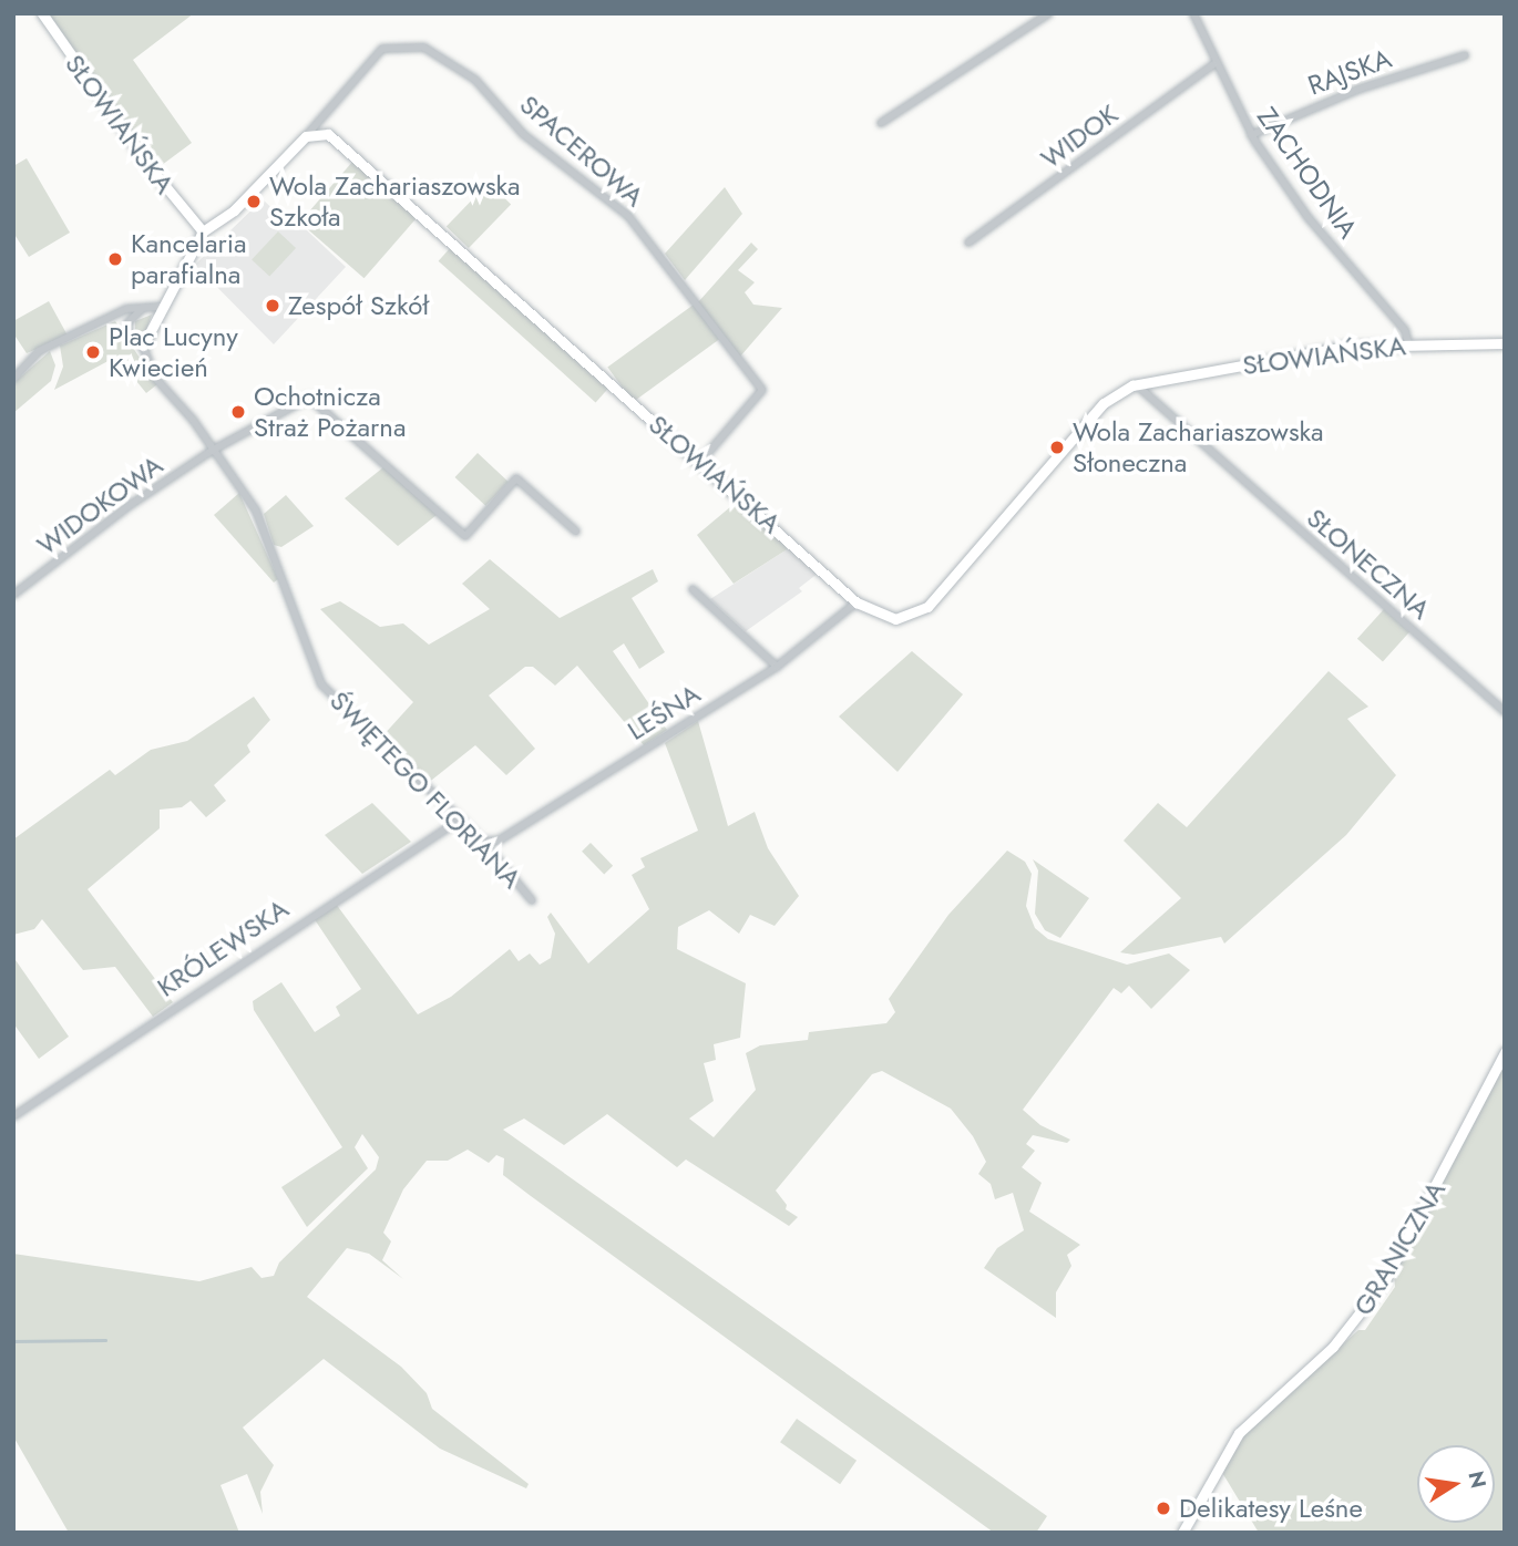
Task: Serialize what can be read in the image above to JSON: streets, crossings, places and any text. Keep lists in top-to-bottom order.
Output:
{
  "streets": {
    "street": [
      "RAJSKA",
      "SŁOWIAŃSKA",
      "WIDOK",
      "SPACEROWA",
      "ZACHODNIA",
      "WIDOKOWA",
      "SŁONECZNA",
      "LEŚNA",
      "ŚWIĘTEGO FLORIANA",
      "KRÓLEWSKA",
      "GRANICZNA"
    ]
  },
  "crossings": [
    ["RAJSKA", "ZACHODNIA"],
    ["SŁOWIAŃSKA", "SPACEROWA"],
    ["SŁOWIAŃSKA", "ZACHODNIA"],
    ["SŁOWIAŃSKA", "SŁONECZNA"],
    ["SŁOWIAŃSKA", "LEŚNA"],
    ["WIDOK", "ZACHODNIA"],
    ["WIDOKOWA", "ŚWIĘTEGO FLORIANA"],
    ["LEŚNA", "ŚWIĘTEGO FLORIANA"],
    ["ŚWIĘTEGO FLORIANA", "KRÓLEWSKA"]
  ],
  "places": [
    "Wola Zachariaszowska Szkoła",
    "Kancelaria parafialna",
    "Zespół Szkół",
    "Plac Lucyny Kwiecień",
    "Ochotnicza Straż Pożarna",
    "Wola Zachariaszowska Słoneczna",
    "Delikatesy Leśne"
  ],
  "north": "right"
}
